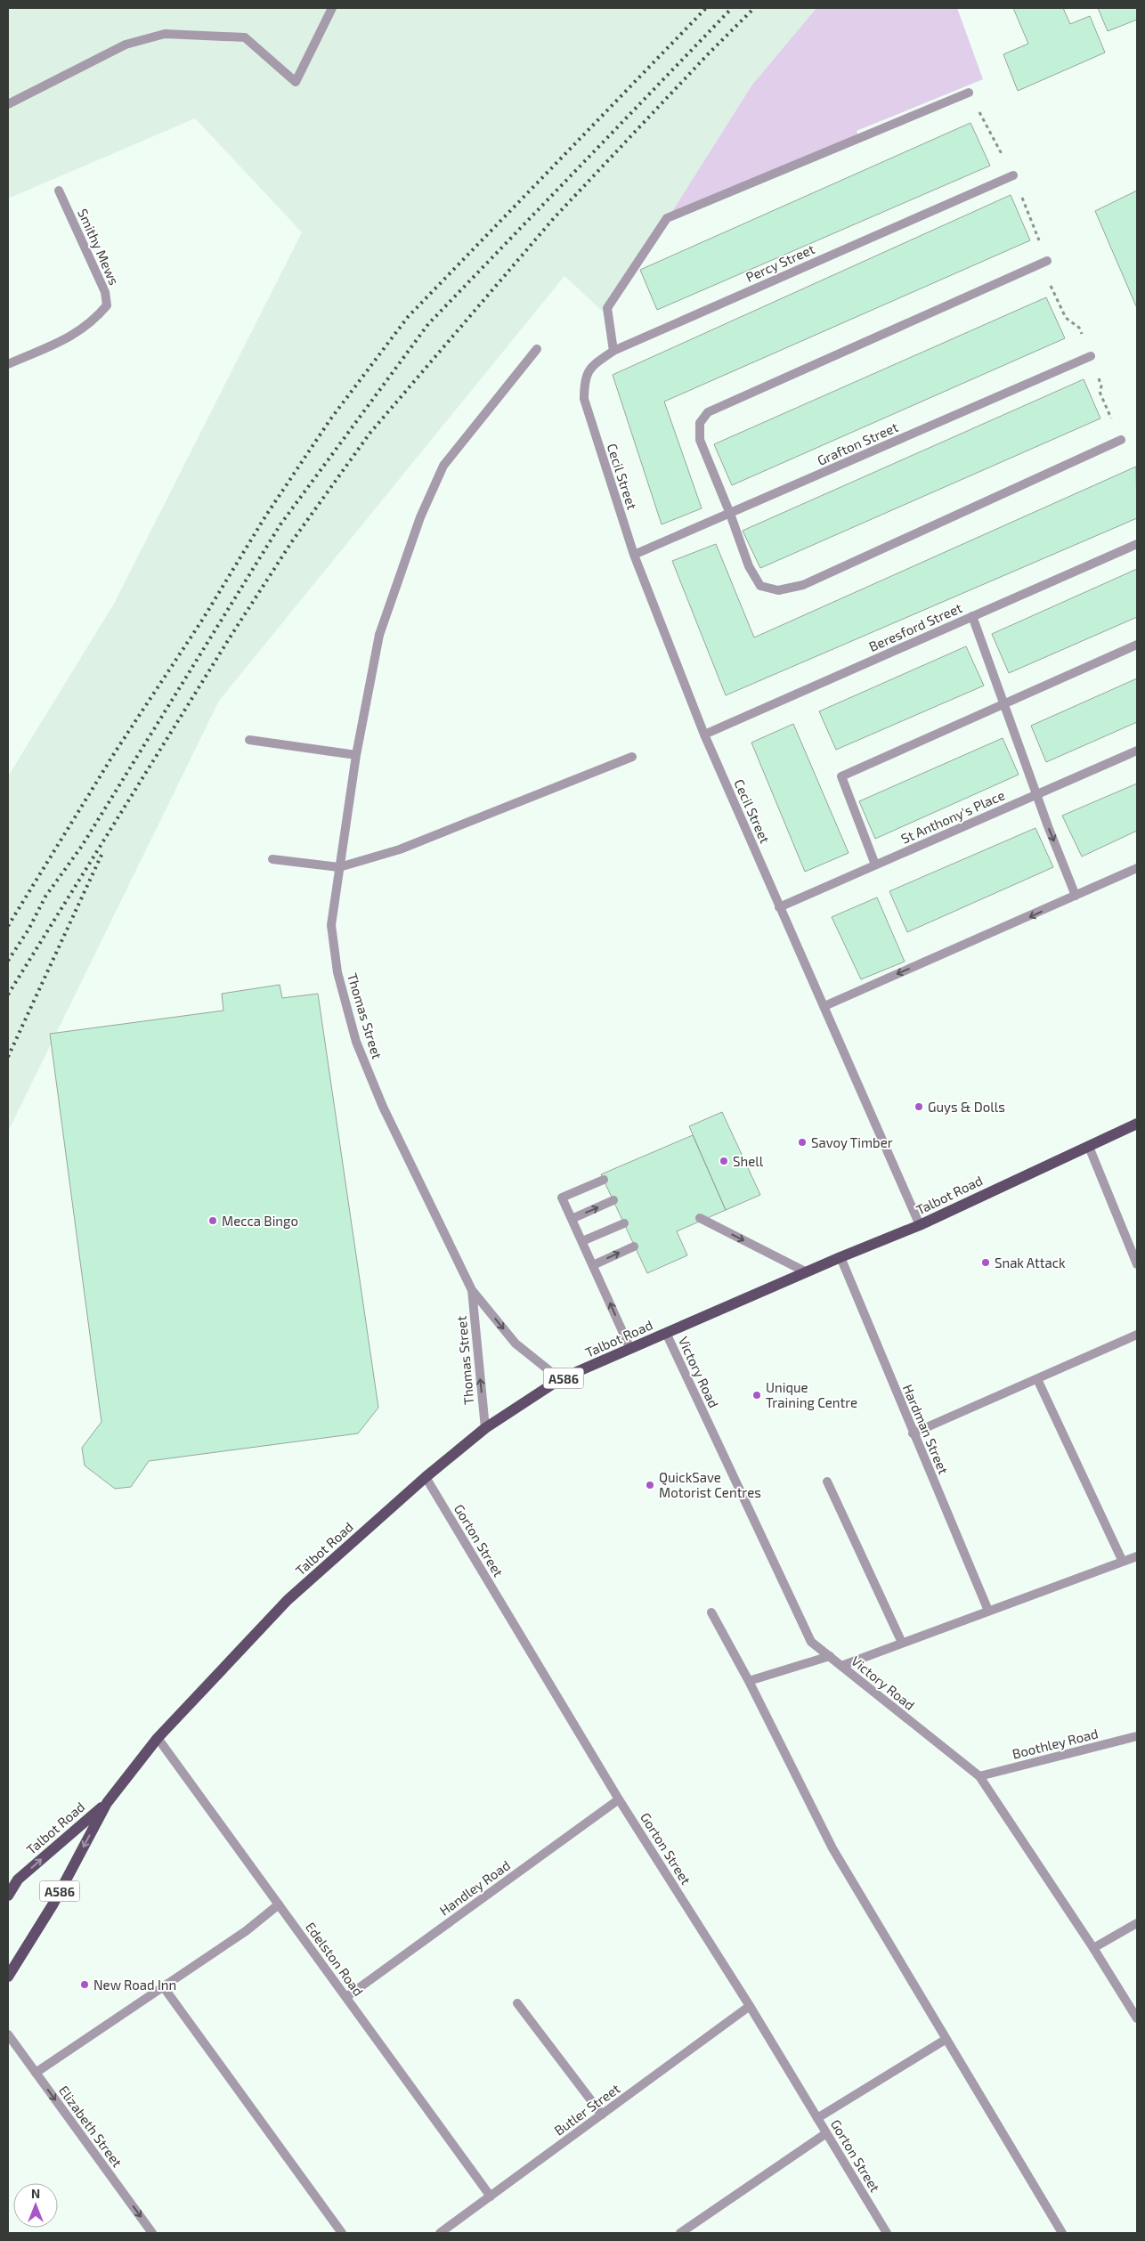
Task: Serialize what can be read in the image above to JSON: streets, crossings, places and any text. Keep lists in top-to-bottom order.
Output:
{
  "streets": {
    "main road": ["Talbot Road", "A586"],
    "street": [
      "Smithy Mews",
      "Percy Street",
      "Grafton Street",
      "Cecil Street",
      "Beresford Street",
      "St Anthony's Place",
      "Thomas Street",
      "Victory Road",
      "Hardman Street",
      "Gorton Street",
      "Boothley Road",
      "Handley Road",
      "Edelston Road",
      "Butler Street",
      "Elizabeth Street"
    ]
  },
  "crossings": [
    ["Percy Street", "Cecil Street"],
    ["Grafton Street", "Cecil Street"],
    ["Cecil Street", "Beresford Street"],
    ["Cecil Street", "St Anthony's Place"],
    ["Cecil Street", "Talbot Road"],
    ["Thomas Street", "Talbot Road"],
    ["Talbot Road", "Victory Road"],
    ["Talbot Road", "Hardman Street"],
    ["Talbot Road", "Gorton Street"],
    ["Talbot Road", "Edelston Road"],
    ["Victory Road", "Boothley Road"],
    ["Gorton Street", "Handley Road"],
    ["Gorton Street", "Butler Street"],
    ["Handley Road", "Edelston Road"],
    ["Edelston Road", "Butler Street"]
  ],
  "one_way": ["Elizabeth Street"],
  "places": [
    "Guys & Dolls",
    "Savoy Timber",
    "Shell",
    "Mecca Bingo",
    "Snak Attack",
    "Unique Training Centre",
    "QuickSave Motorist Centres",
    "New Road Inn"
  ],
  "north": "top"
}
